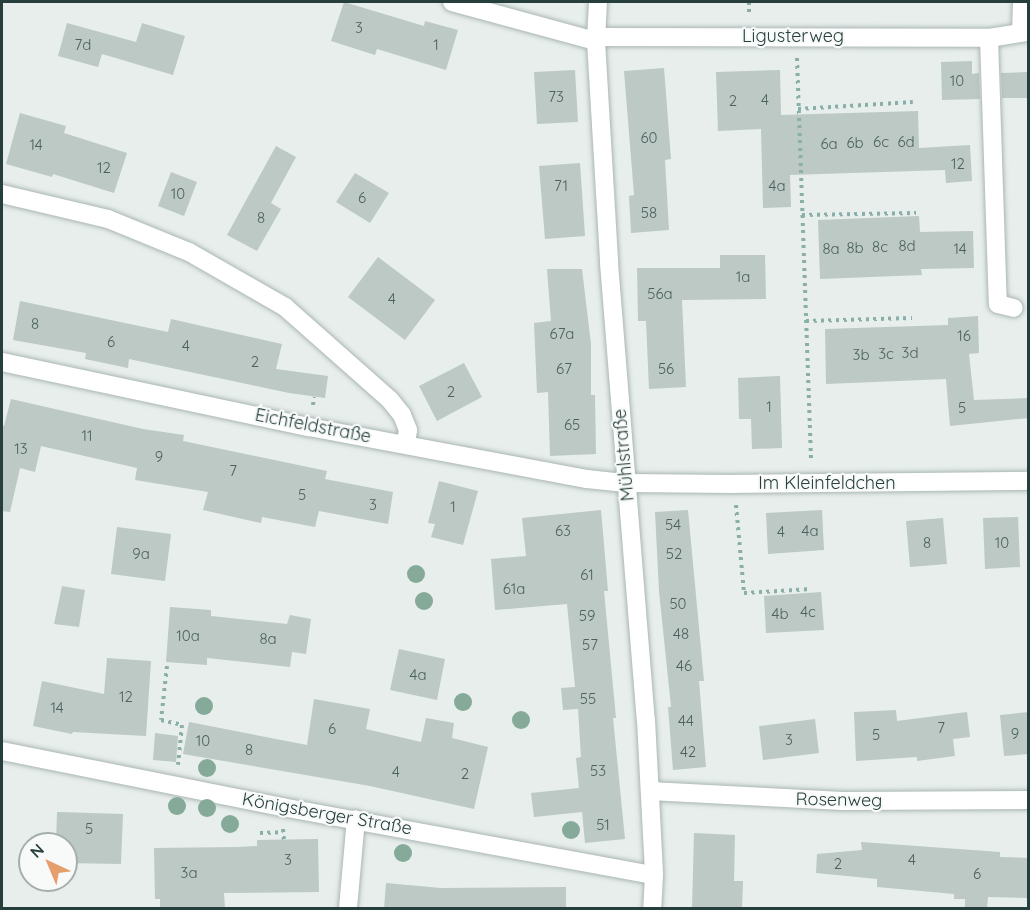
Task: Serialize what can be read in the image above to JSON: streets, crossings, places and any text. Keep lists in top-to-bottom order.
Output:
{
  "streets": {
    "street": [
      "Ligusterweg",
      "Eichfeldstraße",
      "Mühlstraße",
      "Im Kleinfeldchen",
      "Rosenweg",
      "Königsberger Straße"
    ]
  },
  "crossings": [
    ["Ligusterweg", "Mühlstraße"],
    ["Eichfeldstraße", "Mühlstraße"],
    ["Eichfeldstraße", "Im Kleinfeldchen"],
    ["Mühlstraße", "Im Kleinfeldchen"],
    ["Mühlstraße", "Rosenweg"],
    ["Mühlstraße", "Königsberger Straße"]
  ],
  "house_numbers": [
    "3",
    "7d",
    "1",
    "10",
    "73",
    "4",
    "2",
    "60",
    "6c",
    "6d",
    "6b",
    "6a",
    "14",
    "12",
    "12",
    "71",
    "4a",
    "10",
    "6",
    "58",
    "8",
    "8d",
    "8c",
    "8b",
    "8a",
    "14",
    "1a",
    "56a",
    "4",
    "8",
    "67a",
    "16",
    "6",
    "4",
    "3d",
    "3c",
    "3b",
    "2",
    "67",
    "56",
    "2",
    "1",
    "5",
    "65",
    "11",
    "13",
    "9",
    "7",
    "5",
    "3",
    "1",
    "54",
    "63",
    "4a",
    "4",
    "8",
    "10",
    "9a",
    "52",
    "61",
    "61a",
    "50",
    "4c",
    "4b",
    "59",
    "48",
    "10a",
    "8a",
    "57",
    "46",
    "4a",
    "12",
    "55",
    "14",
    "44",
    "7",
    "6",
    "9",
    "5",
    "3",
    "10",
    "8",
    "42",
    "53",
    "4",
    "2",
    "51",
    "5",
    "3",
    "4",
    "2",
    "3a",
    "6"
  ],
  "north": "top left"
}
